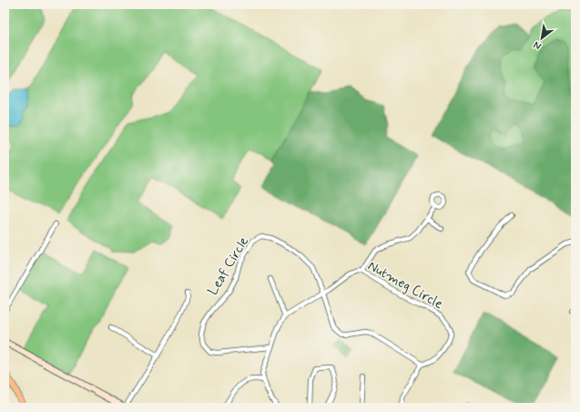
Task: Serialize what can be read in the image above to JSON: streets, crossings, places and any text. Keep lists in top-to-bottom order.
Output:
{
  "streets": {
    "street": ["Leaf Circle", "Nutmeg Circle"]
  },
  "crossings": [
    ["Leaf Circle", "Nutmeg Circle"]
  ],
  "north": "bottom left"
}
